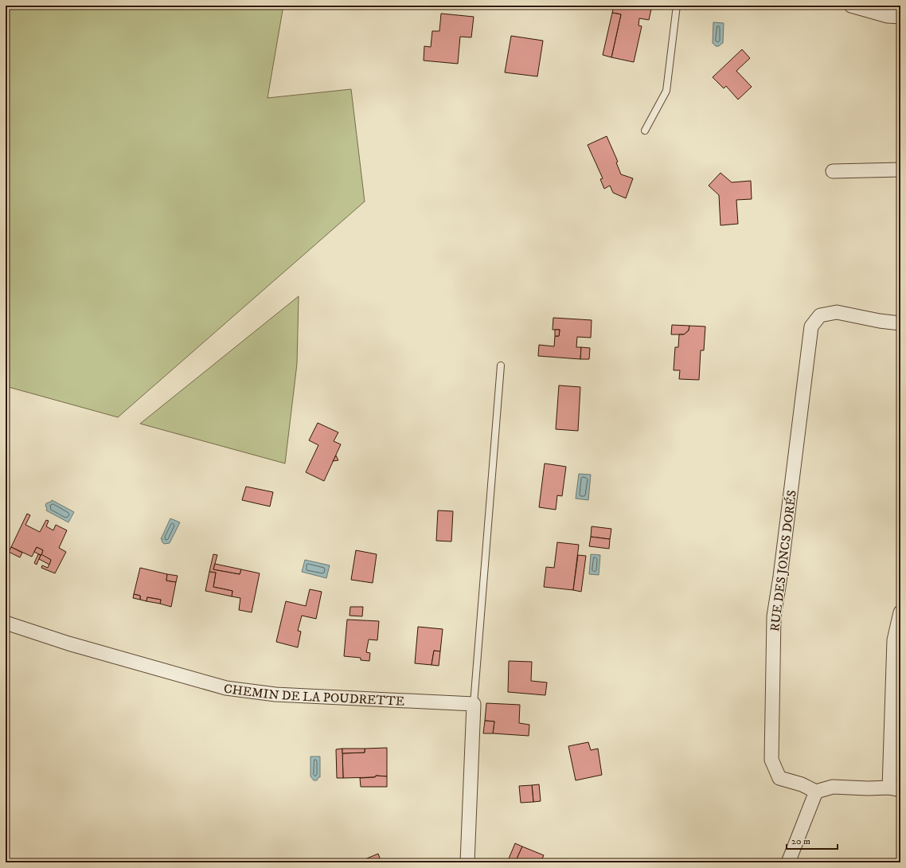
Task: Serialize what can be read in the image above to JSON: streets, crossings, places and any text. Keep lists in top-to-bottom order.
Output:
{
  "streets": {
    "street": ["RUE DES JONCS DORÉS", "CHEMIN DE LA POUDRETTE"]
  },
  "scale_bar": "20 m"
}
